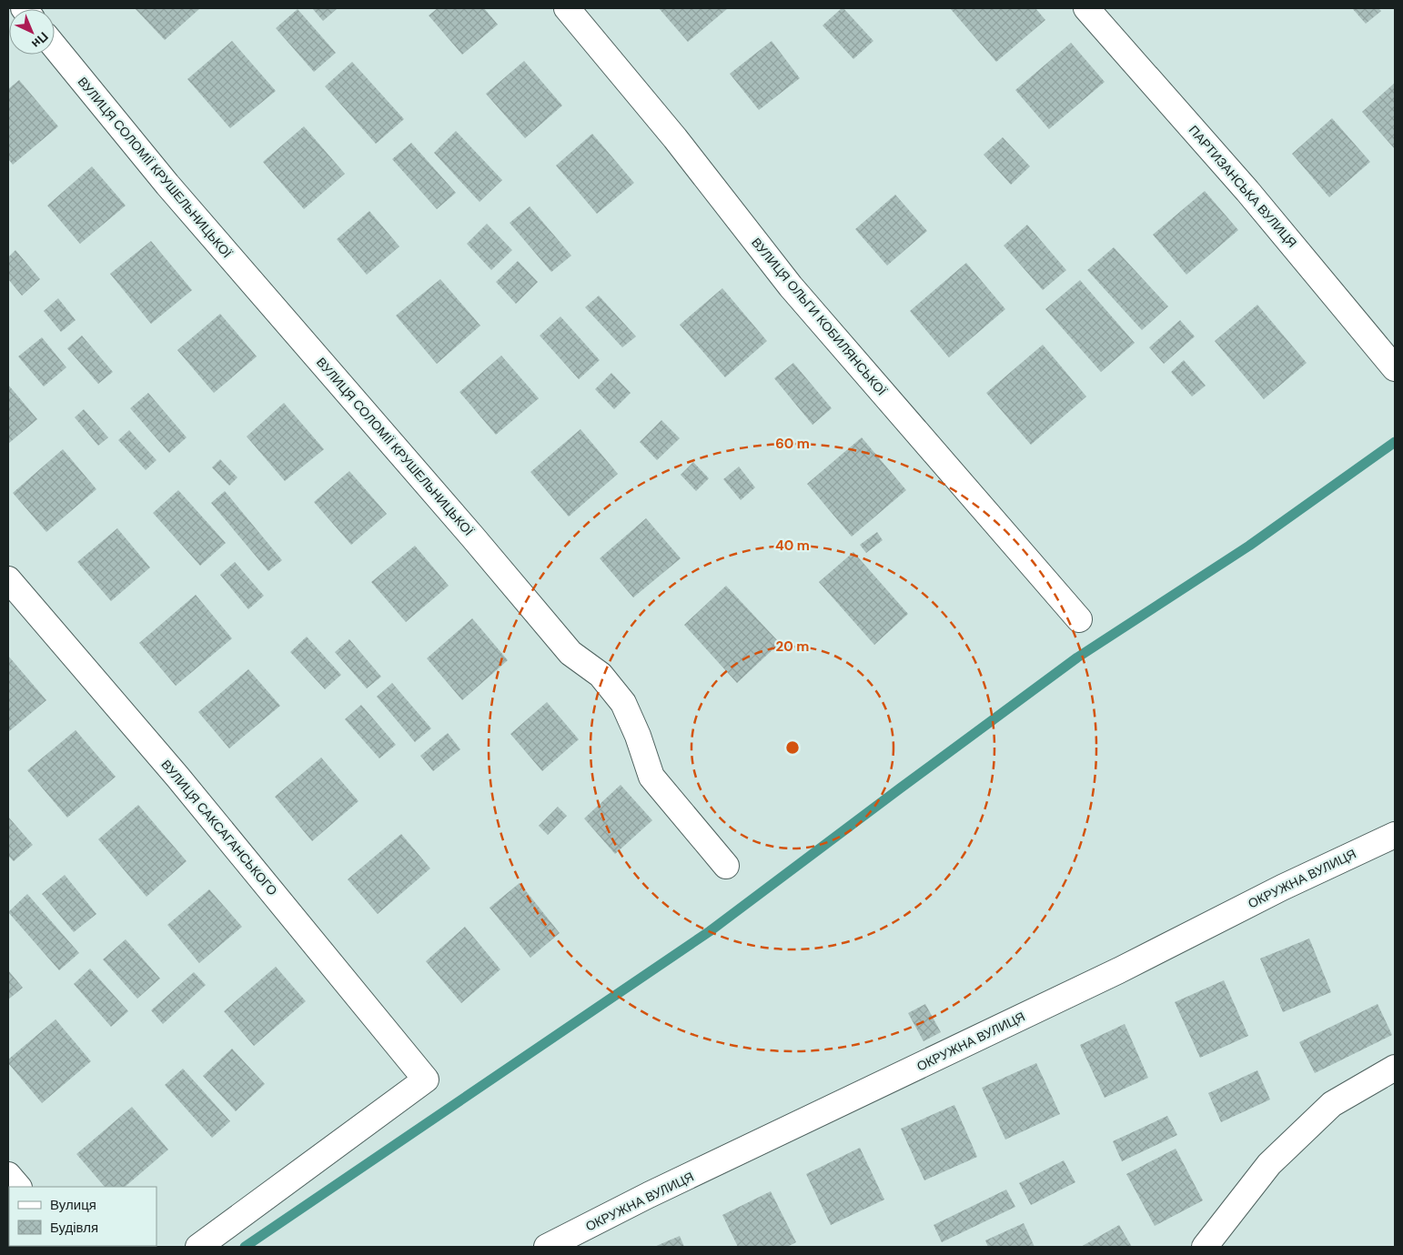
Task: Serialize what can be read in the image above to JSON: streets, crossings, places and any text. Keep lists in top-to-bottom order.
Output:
{
  "streets": {
    "street": [
      "ВУЛИЦЯ СОЛОМІЇ КРУШЕЛЬНИЦЬКОЇ",
      "ПАРТИЗАНСЬКА ВУЛИЦЯ",
      "ВУЛИЦЯ ОЛЬГИ КОБИЛЯНСЬКОЇ",
      "ВУЛИЦЯ САКСАГАНСЬКОГО",
      "ОКРУЖНА ВУЛИЦЯ"
    ]
  },
  "legend": ["Вулиця", "Будівля"],
  "north": "bottom right",
  "rings": ["60 m", "40 m", "20 m"]
}
